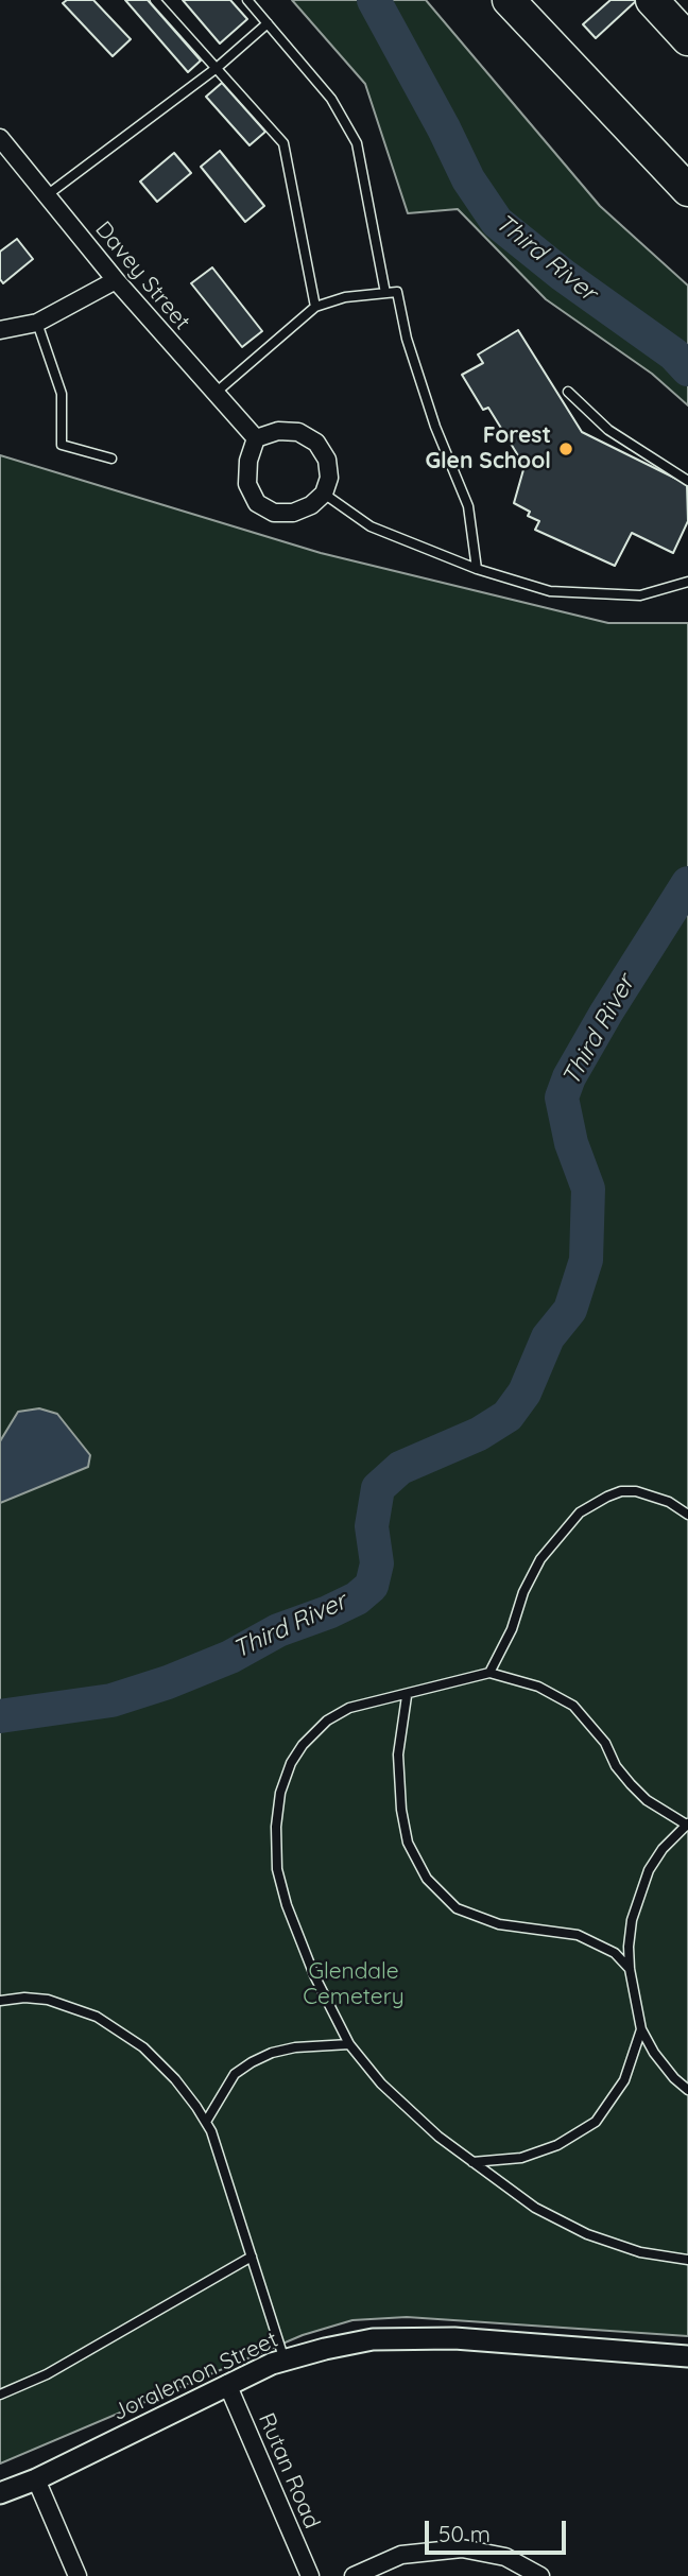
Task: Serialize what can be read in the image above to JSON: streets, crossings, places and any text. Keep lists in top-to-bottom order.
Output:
{
  "streets": {
    "street": ["Davey Street", "Joralemon Street", "Rutan Road"]
  },
  "crossings": [
    ["Joralemon Street", "Rutan Road"]
  ],
  "water": ["Third River"],
  "parks": ["Glendale Cemetery"],
  "places": ["Forest Glen School"],
  "scale_bar": "50 m"
}
